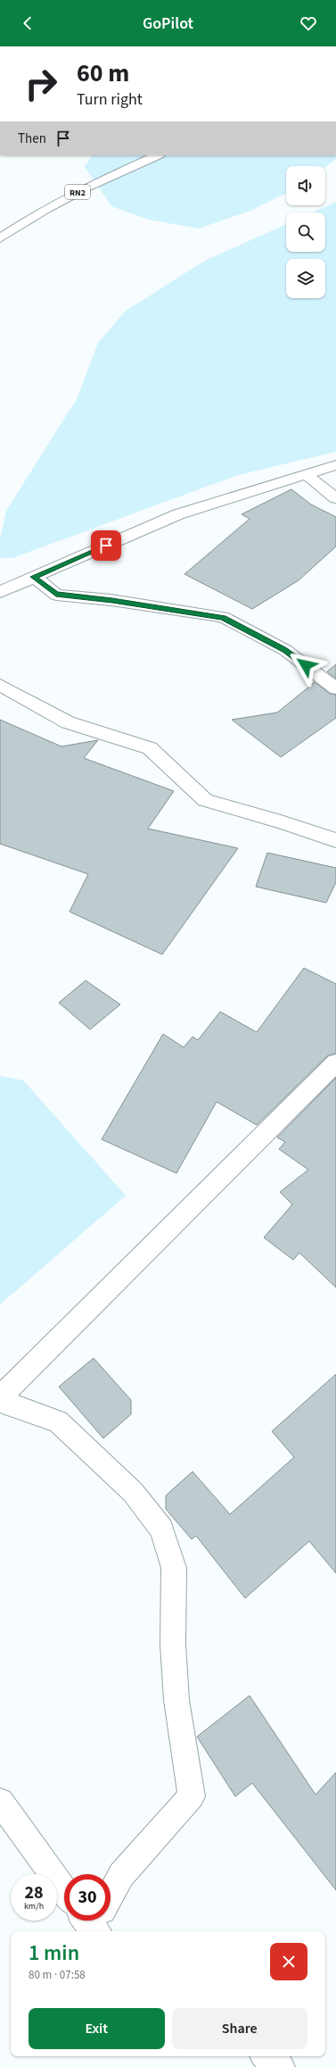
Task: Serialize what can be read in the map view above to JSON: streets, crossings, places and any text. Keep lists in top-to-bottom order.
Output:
{
  "streets": {
    "main road": ["RN2"]
  },
  "page": {
    "header": "GoPilot",
    "turn": ["60 m", "Turn right"],
    "then": "Then",
    "speed": "28 km/h",
    "limit": "30",
    "heading": ["1 min", "80 m · 07:58"],
    "buttons": ["Exit", "Share"]
  }
}
